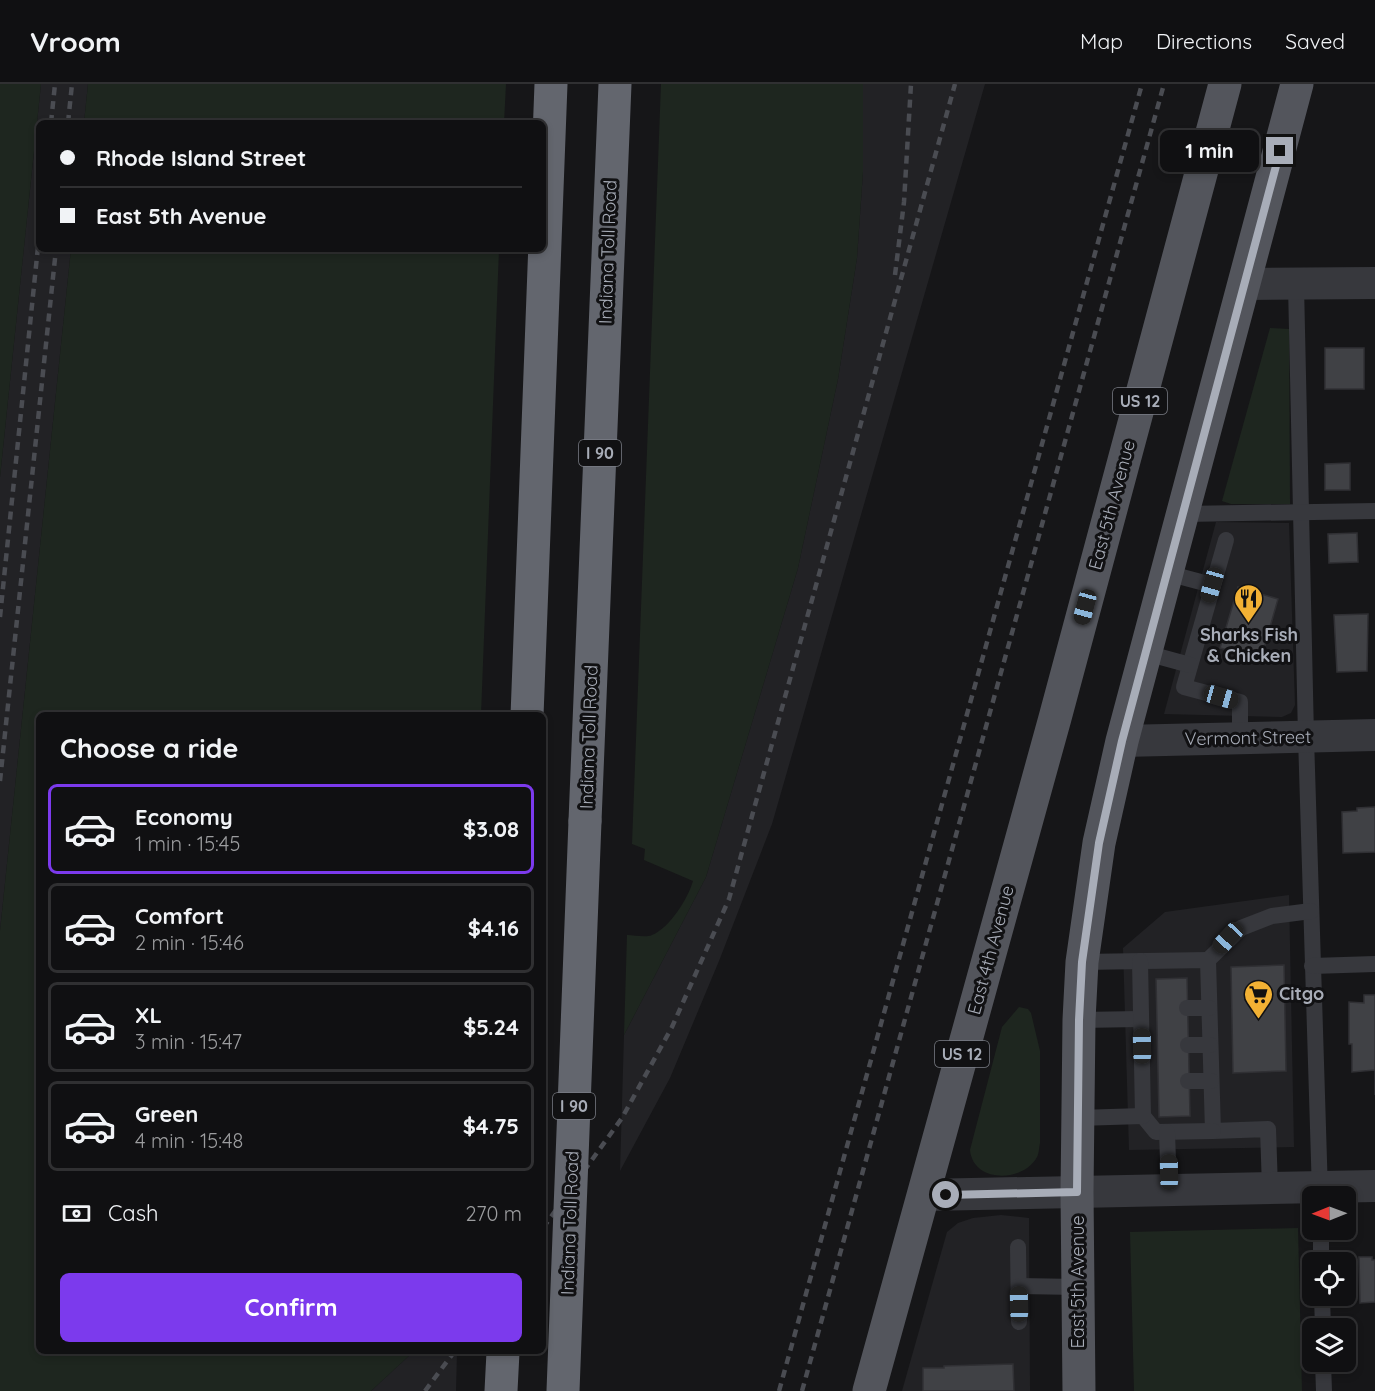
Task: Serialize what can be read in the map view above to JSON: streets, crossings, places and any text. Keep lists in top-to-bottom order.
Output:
{
  "streets": {
    "highway": ["Indiana Toll Road", "I 90"],
    "main road": ["US 12", "East 5th Avenue", "East 4th Avenue"],
    "street": ["Vermont Street"]
  },
  "crossings": [
    ["East 5th Avenue", "Vermont Street"],
    ["East 5th Avenue", "East 4th Avenue"]
  ],
  "places": {
    "restaurant": ["Sharks Fish & Chicken"],
    "supermarket": ["Citgo"]
  },
  "north": "left",
  "page": {
    "header": "Vroom",
    "nav": ["Map", "Directions", "Saved"],
    "banner": ["Rhode Island Street", "East 5th Avenue"],
    "bubble": "1 min",
    "heading": "Choose a ride",
    "list": [
      {
        "name": "Economy",
        "note": "1 min · 15:45",
        "value": "$3.08"
      },
      {
        "name": "Comfort",
        "note": "2 min · 15:46",
        "value": "$4.16"
      },
      {
        "name": "XL",
        "note": "3 min · 15:47",
        "value": "$5.24"
      },
      {
        "name": "Green",
        "note": "4 min · 15:48",
        "value": "$4.75"
      }
    ],
    "pay": ["Cash", "270 m"],
    "buttons": "Confirm"
  }
}
